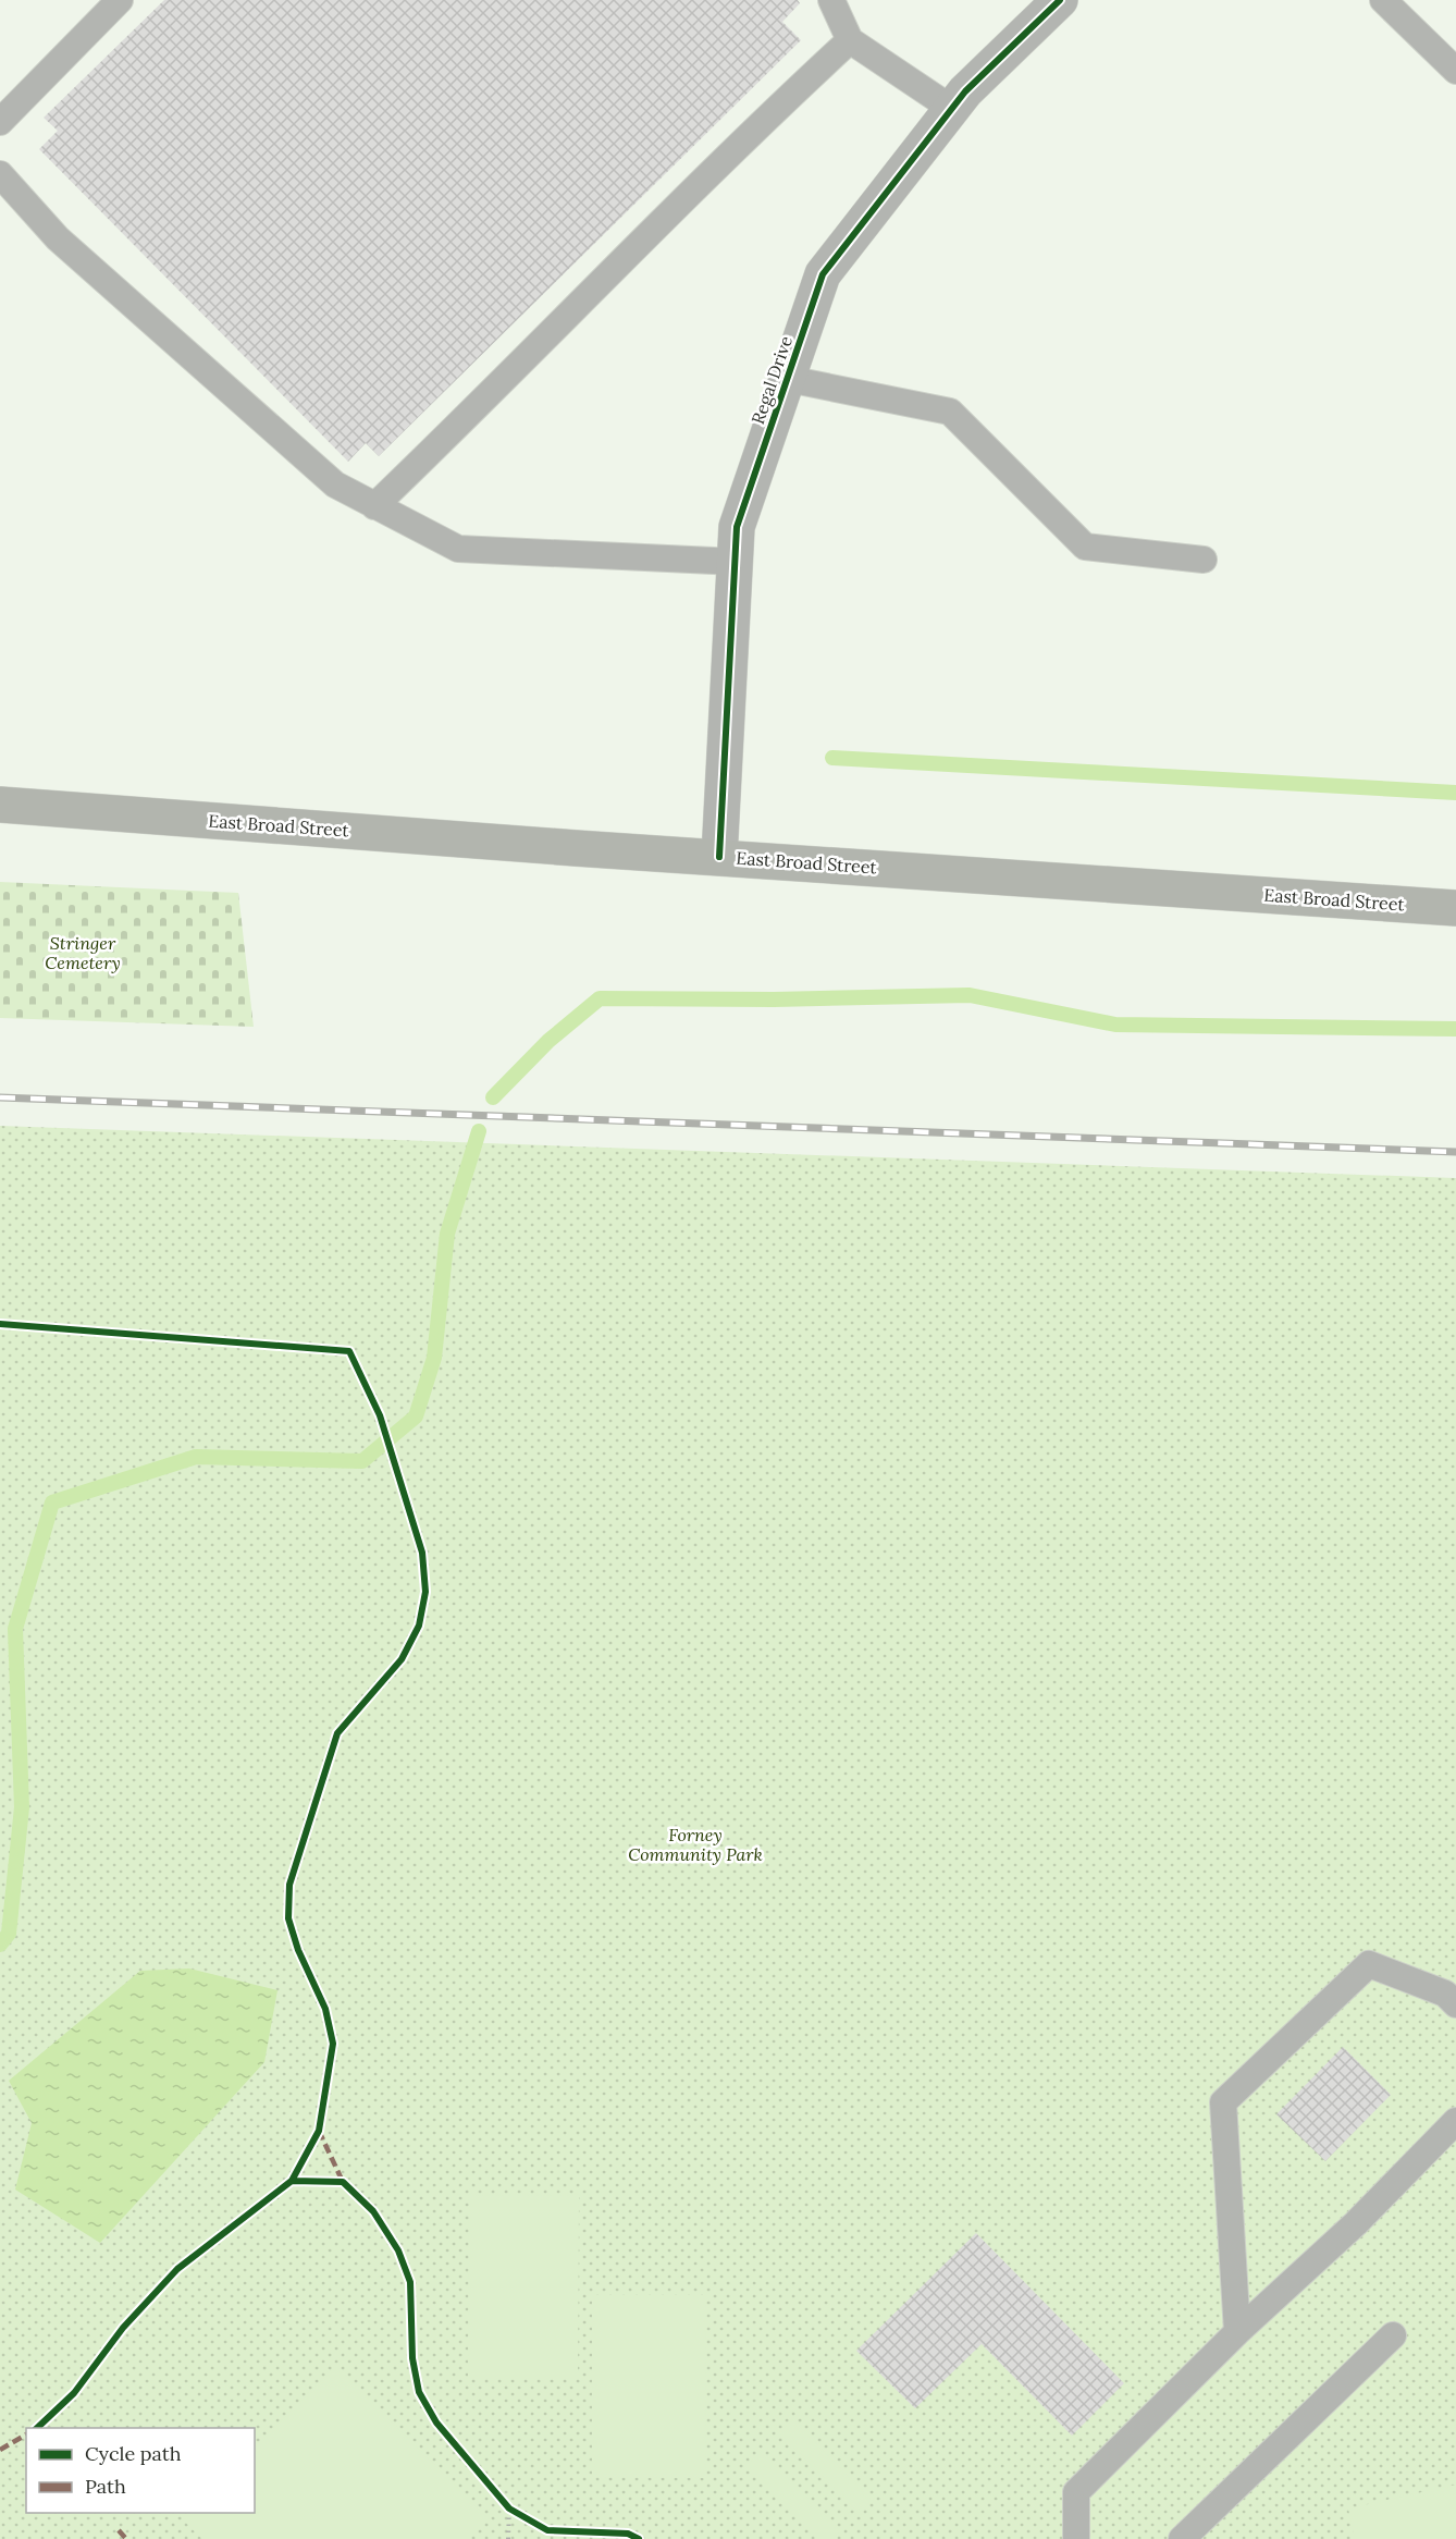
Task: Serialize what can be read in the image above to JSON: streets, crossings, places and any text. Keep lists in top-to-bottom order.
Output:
{
  "streets": {
    "main road": ["East Broad Street"],
    "street": ["Regal Drive"]
  },
  "crossings": [
    ["Regal Drive", "East Broad Street"]
  ],
  "parks": ["Stringer Cemetery", "Forney Community Park"],
  "legend": ["Cycle path", "Path"]
}
